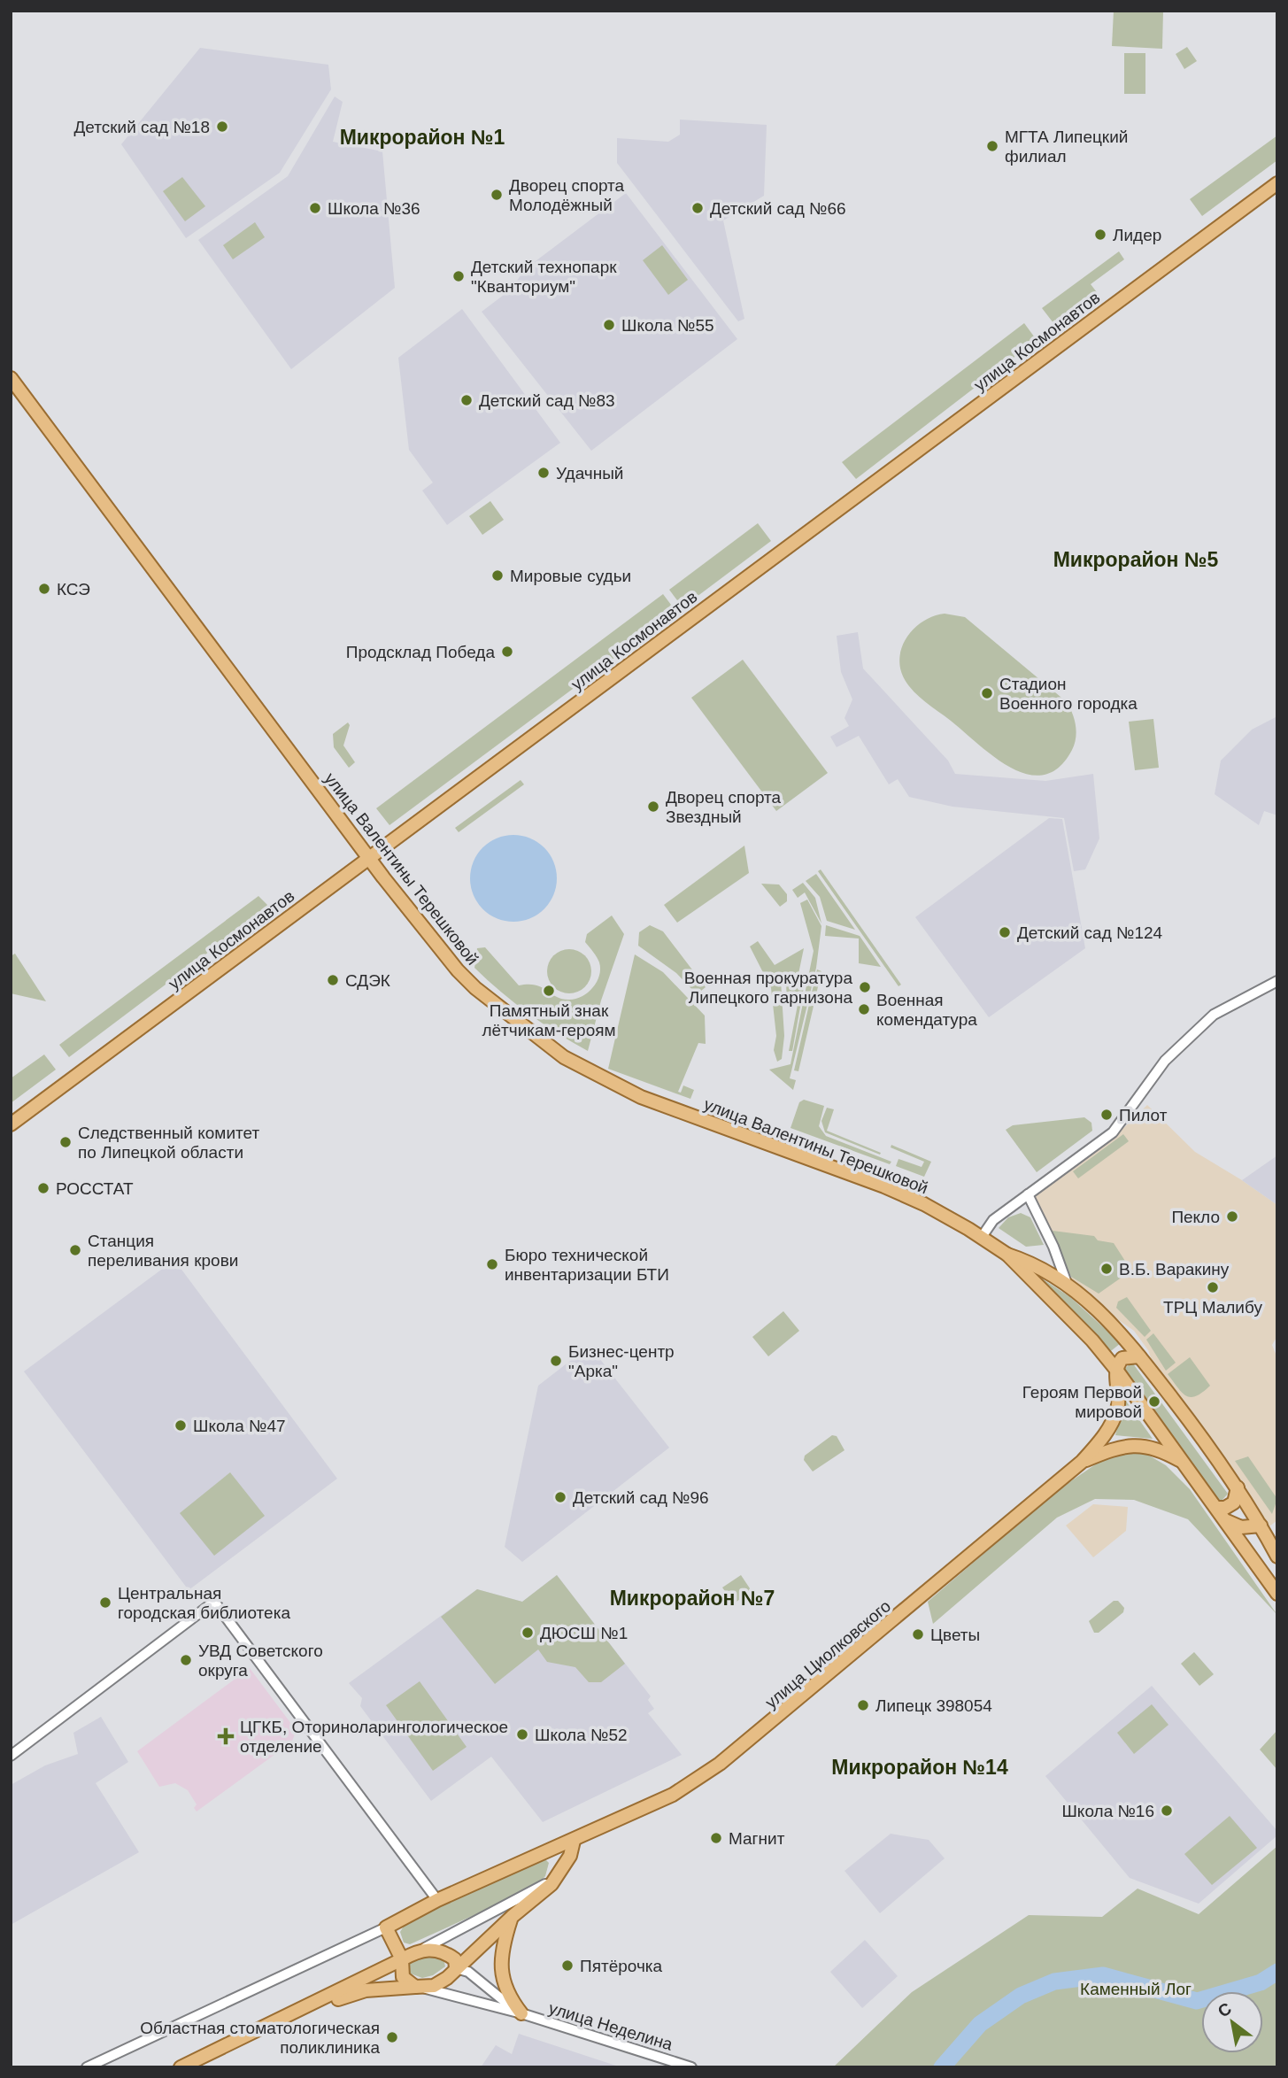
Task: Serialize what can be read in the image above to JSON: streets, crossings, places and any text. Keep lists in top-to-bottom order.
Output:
{
  "streets": {
    "main road": ["улица Космонавтов", "улица Валентины Терешковой", "улица Циолковского"],
    "street": ["улица Неделина"]
  },
  "crossings": [
    ["улица Космонавтов", "улица Валентины Терешковой"]
  ],
  "districts": [
    "Микрорайон №1",
    "Микрорайон №5",
    "Микрорайон №7",
    "Микрорайон №14"
  ],
  "parks": ["Каменный Лог"],
  "places": {
    "other": [
      "Детский сад №18",
      "МГТА Липецкий филиал",
      "Дворец спорта Молодёжный",
      "Школа №36",
      "Детский сад №66",
      "Лидер",
      "Детский технопарк \"Кванториум\"",
      "Школа №55",
      "Детский сад №83",
      "Удачный",
      "Мировые судьи",
      "КСЭ",
      "Продсклад Победа",
      "Стадион Военного городка",
      "Дворец спорта Звездный",
      "Детский сад №124",
      "СДЭК",
      "Военная прокуратура Липецкого гарнизона",
      "Памятный знак лётчикам-героям",
      "Военная комендатура",
      "Пилот",
      "Следственный комитет по Липецкой области",
      "РОССТАТ",
      "Пекло",
      "Станция переливания крови",
      "Бюро технической инвентаризации БТИ",
      "В.Б. Варакину",
      "ТРЦ Малибу",
      "Бизнес-центр \"Арка\"",
      "Героям Первой мировой",
      "Школа №47",
      "Детский сад №96",
      "Центральная городская библиотека",
      "ДЮСШ №1",
      "Цветы",
      "УВД Советского округа",
      "Липецк 398054",
      "Школа №52",
      "Школа №16",
      "Магнит",
      "Пятёрочка",
      "Областная стоматологическая поликлиника"
    ],
    "health": ["ЦГКБ, Оториноларингологическое отделение"]
  },
  "north": "top left"
}
